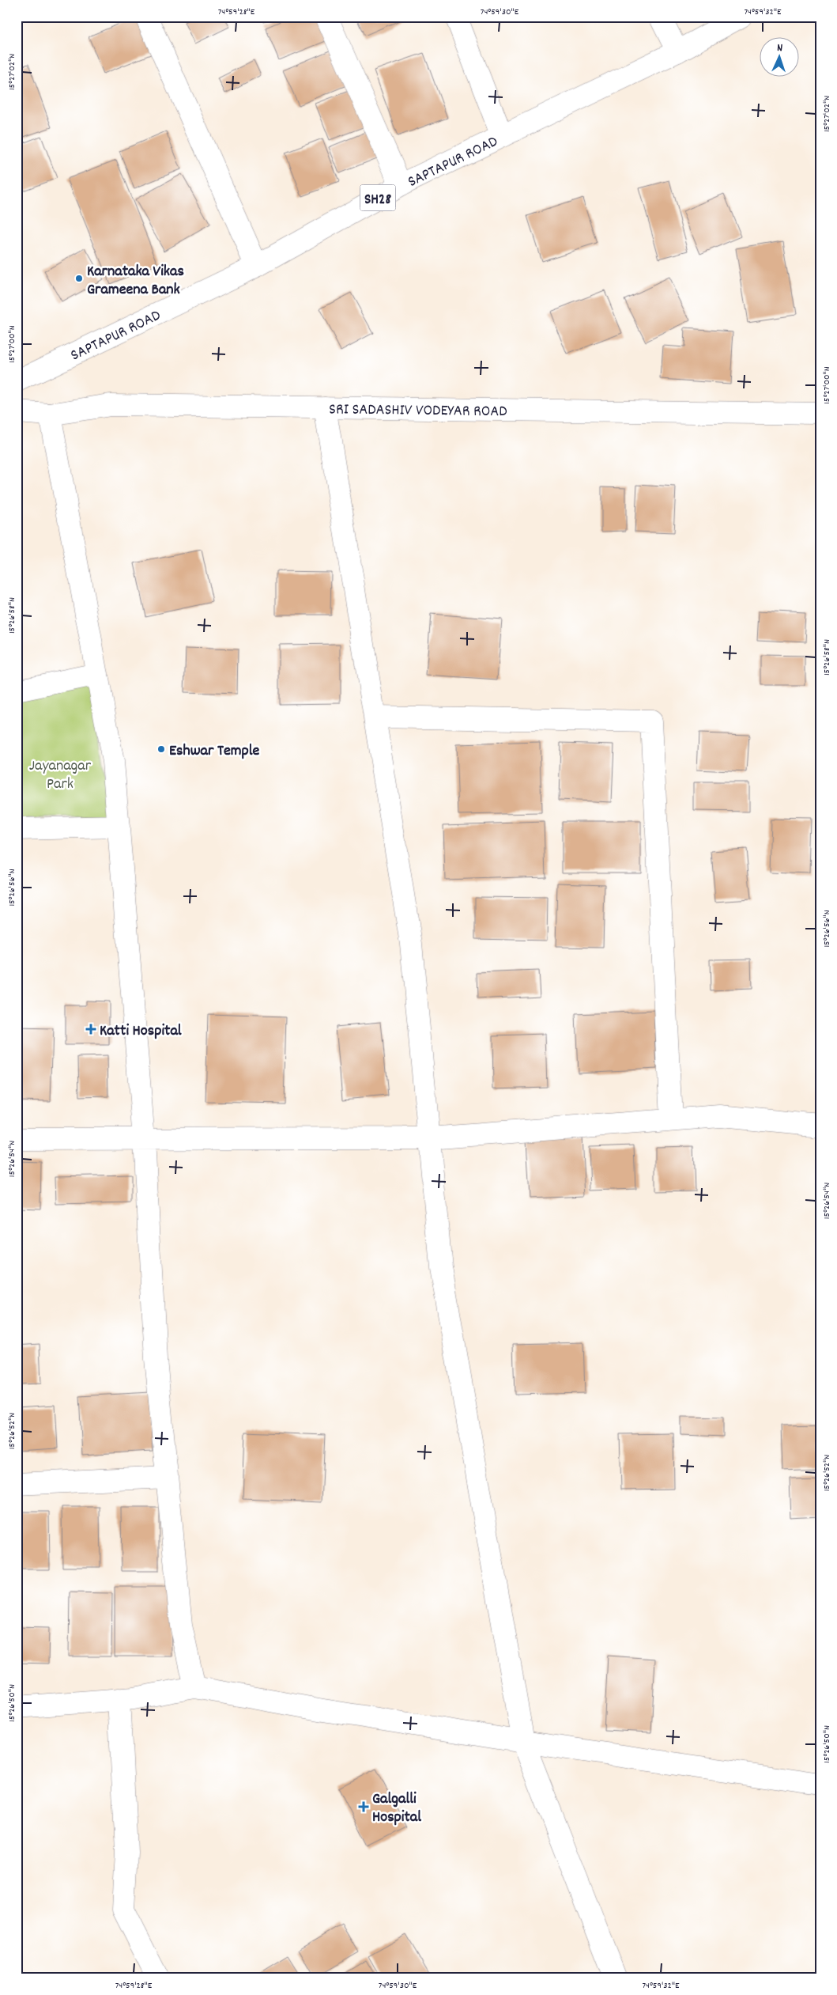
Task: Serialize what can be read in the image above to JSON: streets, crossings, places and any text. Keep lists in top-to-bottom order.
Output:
{
  "streets": {
    "street": ["SAPTAPUR ROAD", "SH28", "SRI SADASHIV VODEYAR ROAD"]
  },
  "parks": ["Jayanagar Park"],
  "places": {
    "other": ["Karnataka Vikas Grameena Bank", "Eshwar Temple"],
    "health": ["Katti Hospital", "Galgalli Hospital"]
  },
  "north": "top",
  "coordinates": [
    "74°59'28\"E",
    "74°59'30\"E",
    "74°59'32\"E",
    "15°27'02\"N",
    "15°27'00\"N",
    "15°26'58\"N",
    "15°26'56\"N",
    "15°26'54\"N",
    "15°26'52\"N",
    "15°26'50\"N"
  ]
}
